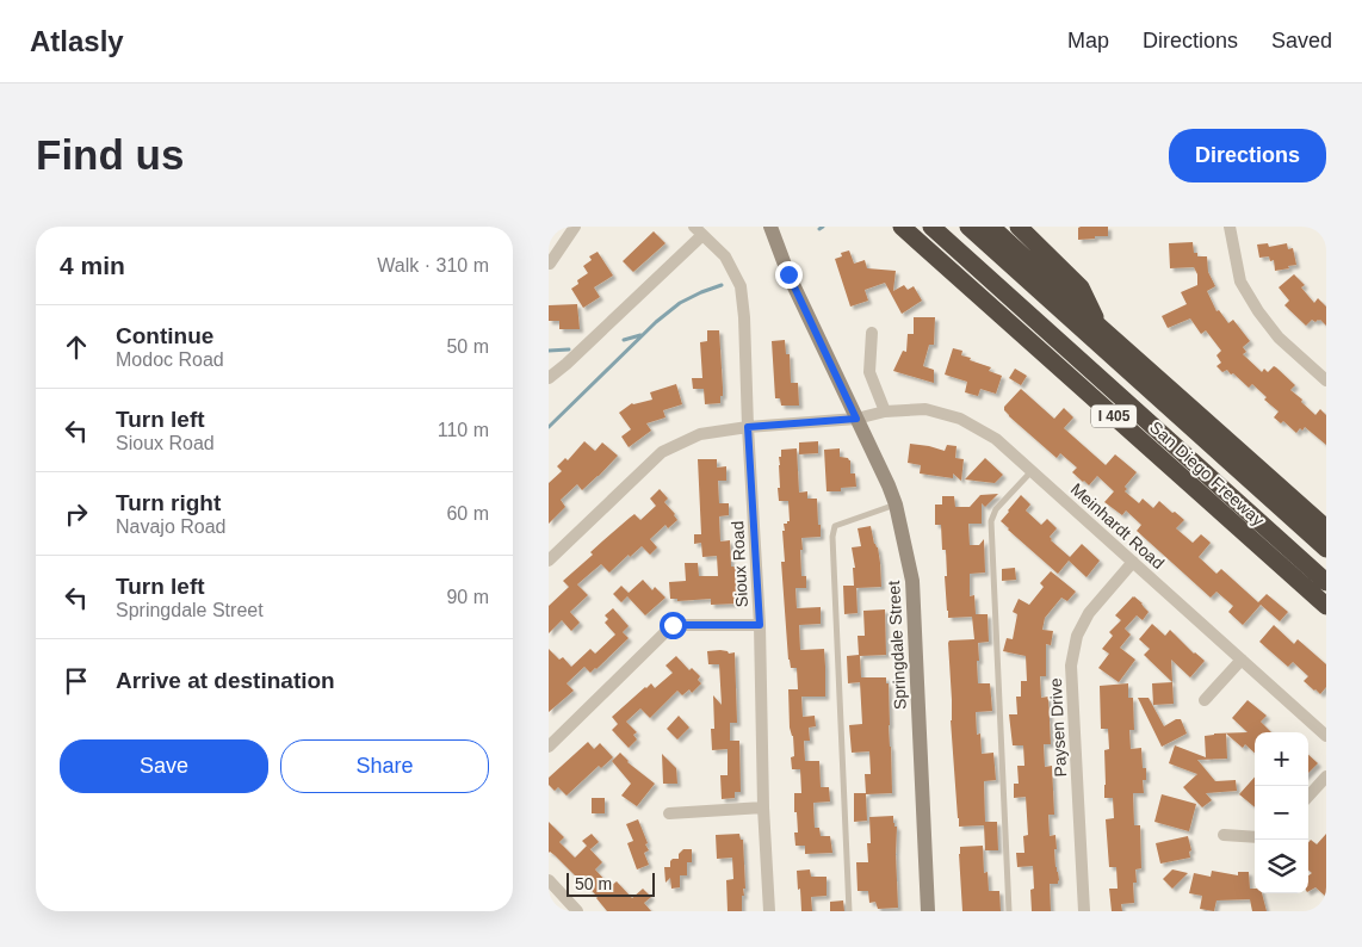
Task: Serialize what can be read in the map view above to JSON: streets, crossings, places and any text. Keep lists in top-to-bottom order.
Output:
{
  "streets": {
    "highway": ["I 405", "San Diego Freeway"],
    "main road": ["Springdale Street"],
    "street": ["Meinhardt Road", "Sioux Road", "Paysen Drive"]
  },
  "crossings": [
    ["Meinhardt Road", "Sioux Road"],
    ["Meinhardt Road", "Springdale Street"],
    ["Meinhardt Road", "Paysen Drive"]
  ],
  "scale_bar": "50 m",
  "page": {
    "header": "Atlasly",
    "nav": ["Map", "Directions", "Saved"],
    "buttons": [
      "Directions",
      ["Save", "Share"]
    ],
    "title": "Find us",
    "heading": ["4 min", "Walk · 310 m"],
    "list": [
      ["Continue", "Modoc Road", "50 m"],
      ["Turn left", "Sioux Road", "110 m"],
      ["Turn right", "Navajo Road", "60 m"],
      ["Turn left", "Springdale Street", "90 m"],
      "Arrive at destination"
    ],
    "map_buttons": ["+", "−"],
    "scale": "50 m"
  }
}
